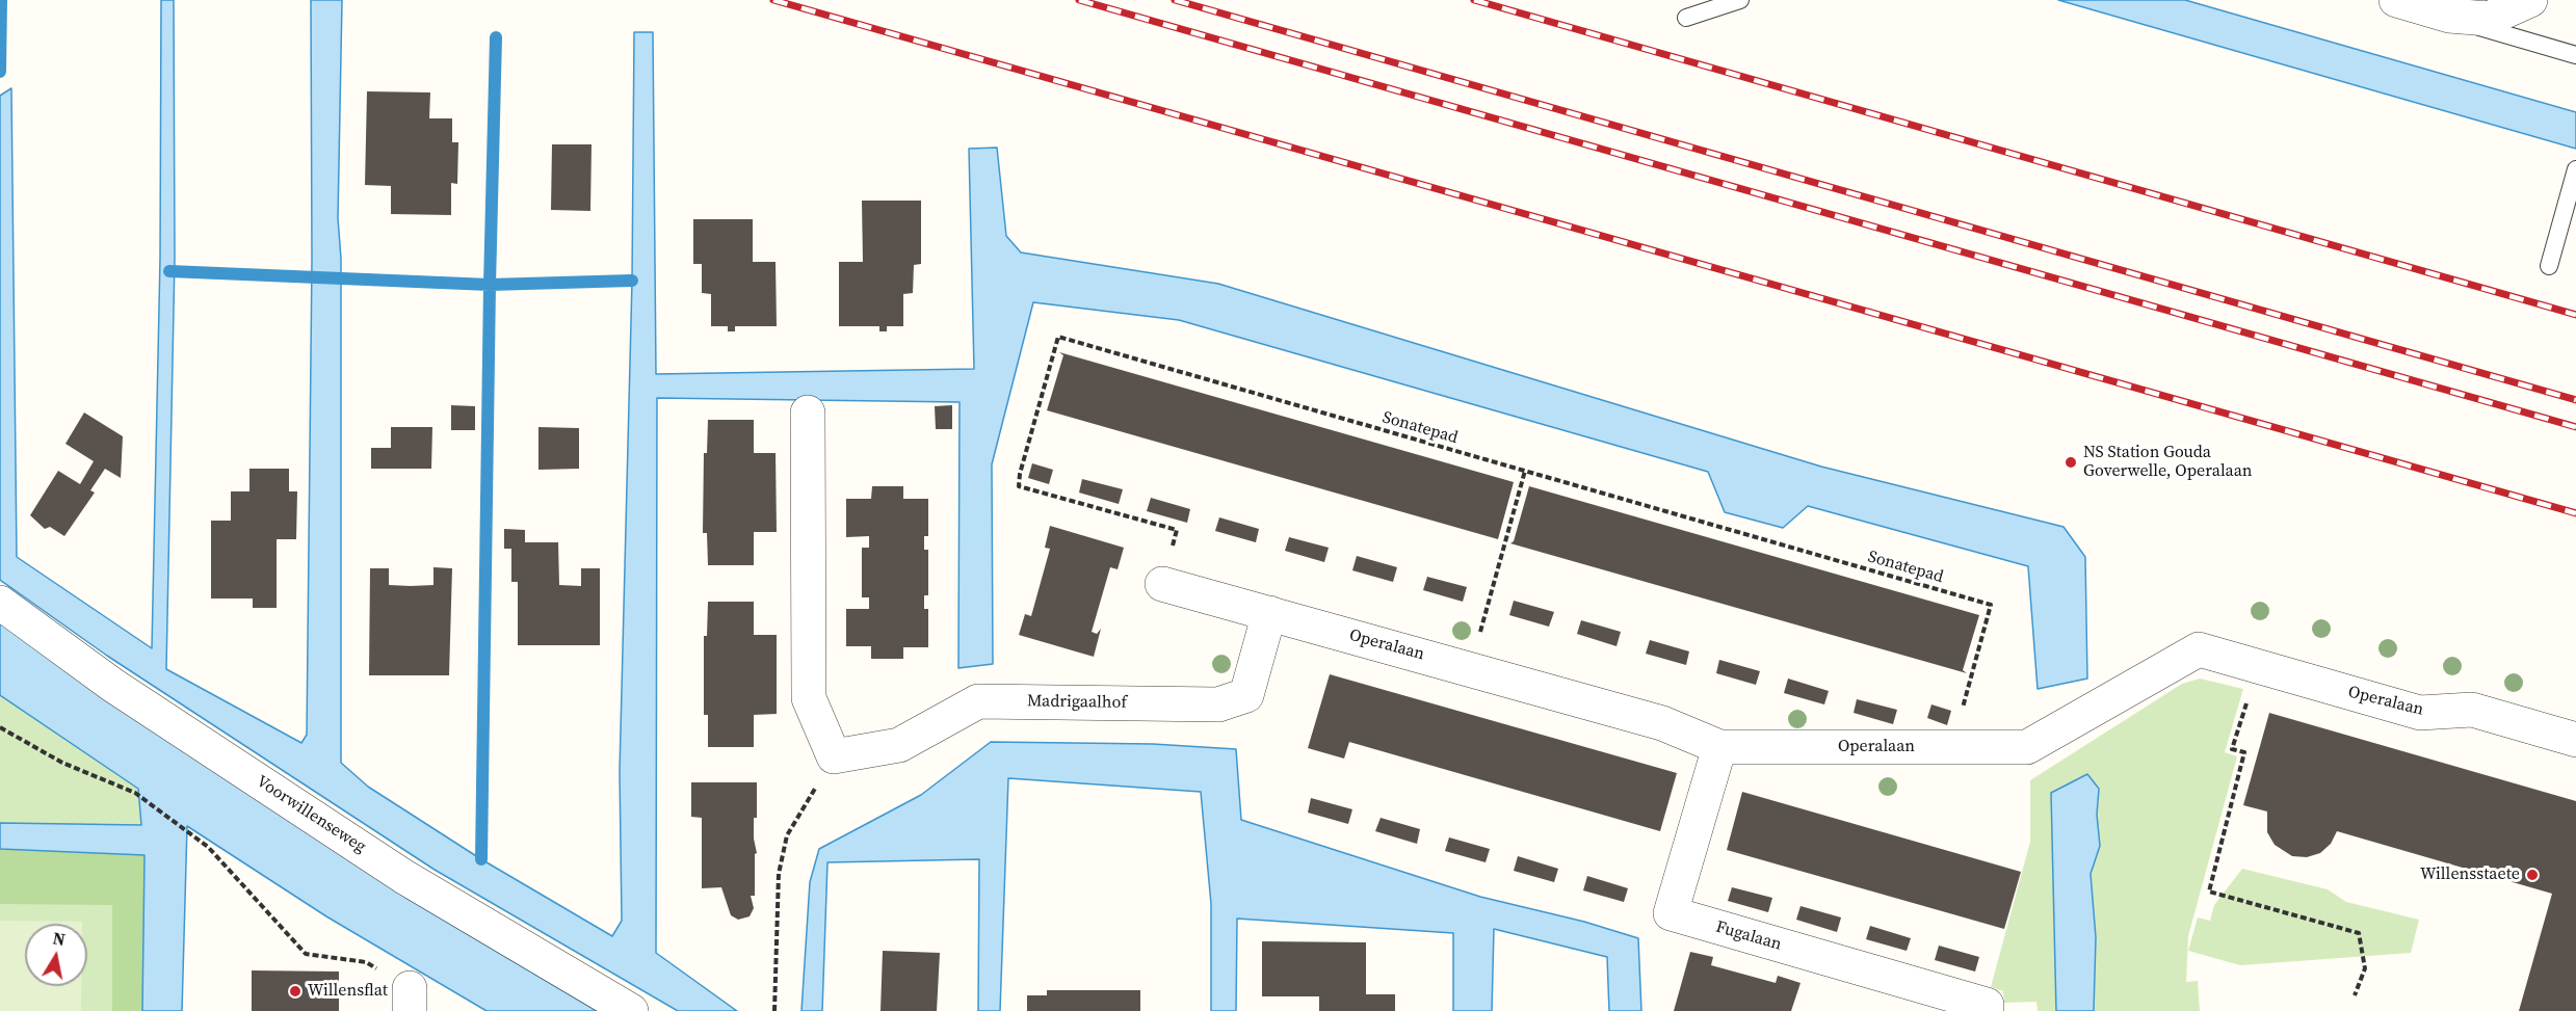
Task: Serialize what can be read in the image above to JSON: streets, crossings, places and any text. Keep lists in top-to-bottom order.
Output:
{
  "streets": {
    "street": [
      "Operalaan",
      "Madrigaalhof",
      "Voorwillenseweg",
      "Fugalaan"
    ],
    "path": ["Sonatepad"]
  },
  "crossings": [
    ["Sonatepad", "Operalaan"],
    ["Operalaan", "Madrigaalhof"],
    ["Operalaan", "Fugalaan"]
  ],
  "places": ["NS Station Gouda Goverwelle, Operalaan", "Willensstaete", "Willensflat"],
  "north": "top"
}
